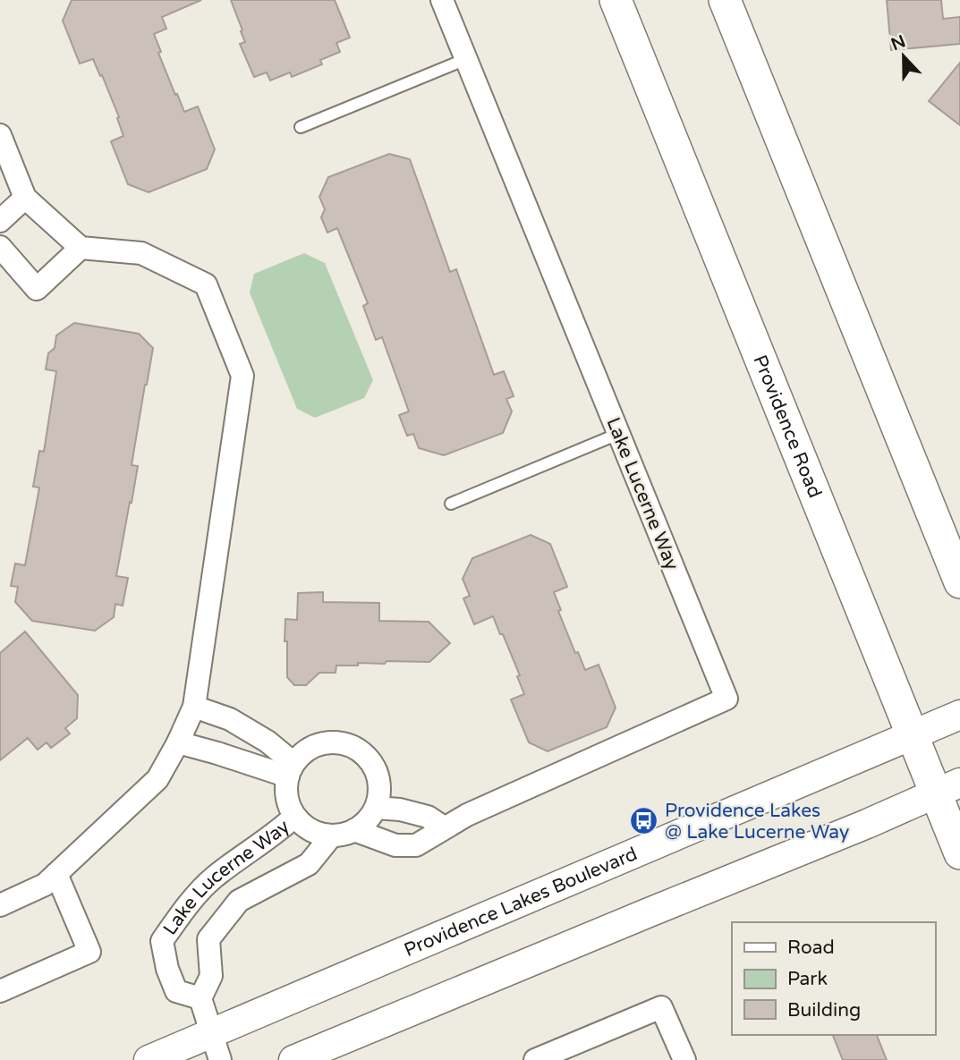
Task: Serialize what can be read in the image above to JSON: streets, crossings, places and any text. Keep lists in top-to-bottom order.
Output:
{
  "streets": {
    "main road": ["Providence Road"],
    "street": ["Lake Lucerne Way", "Providence Lakes Boulevard"]
  },
  "crossings": [
    ["Providence Road", "Providence Lakes Boulevard"]
  ],
  "places": {
    "bus stop": ["Providence Lakes @ Lake Lucerne Way"]
  },
  "legend": ["Road", "Park", "Building"],
  "north": "top"
}
